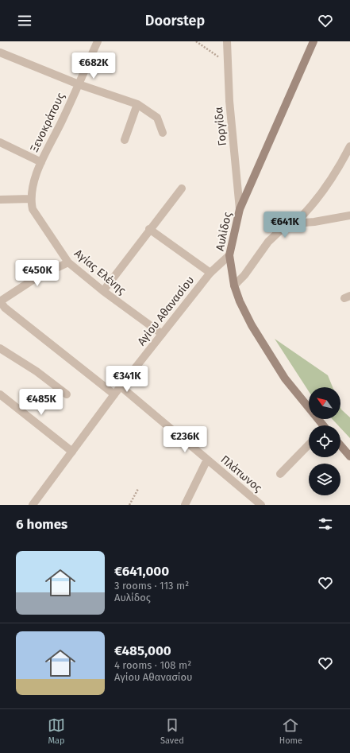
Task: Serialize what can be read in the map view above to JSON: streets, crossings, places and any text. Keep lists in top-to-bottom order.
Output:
{
  "streets": {
    "main road": ["Αυλίδος"],
    "street": [
      "Ξενοκράτους",
      "Γοργίδα",
      "Αγίας Ελένης",
      "Αγίου Αθανασίου",
      "Πλάτωνος"
    ]
  },
  "crossings": [
    ["Ξενοκράτους", "Αγίας Ελένης"],
    ["Γοργίδα", "Αυλίδος"],
    ["Αυλίδος", "Αγίου Αθανασίου"],
    ["Αγίας Ελένης", "Αγίου Αθανασίου"],
    ["Αγίου Αθανασίου", "Πλάτωνος"]
  ],
  "north": "top left",
  "page": {
    "header": "Doorstep",
    "price": [
      "€682K",
      "€641K",
      "€450K",
      "€341K",
      "€485K",
      "€236K"
    ],
    "heading": "6 homes",
    "list": [
      {
        "name": "€641,000",
        "note": "3 rooms · 113 m² · Αυλίδος"
      },
      {
        "name": "€485,000",
        "note": "4 rooms · 108 m² · Αγίου Αθανασίου"
      }
    ],
    "tabs": ["Map", "Saved", "Home"]
  }
}
